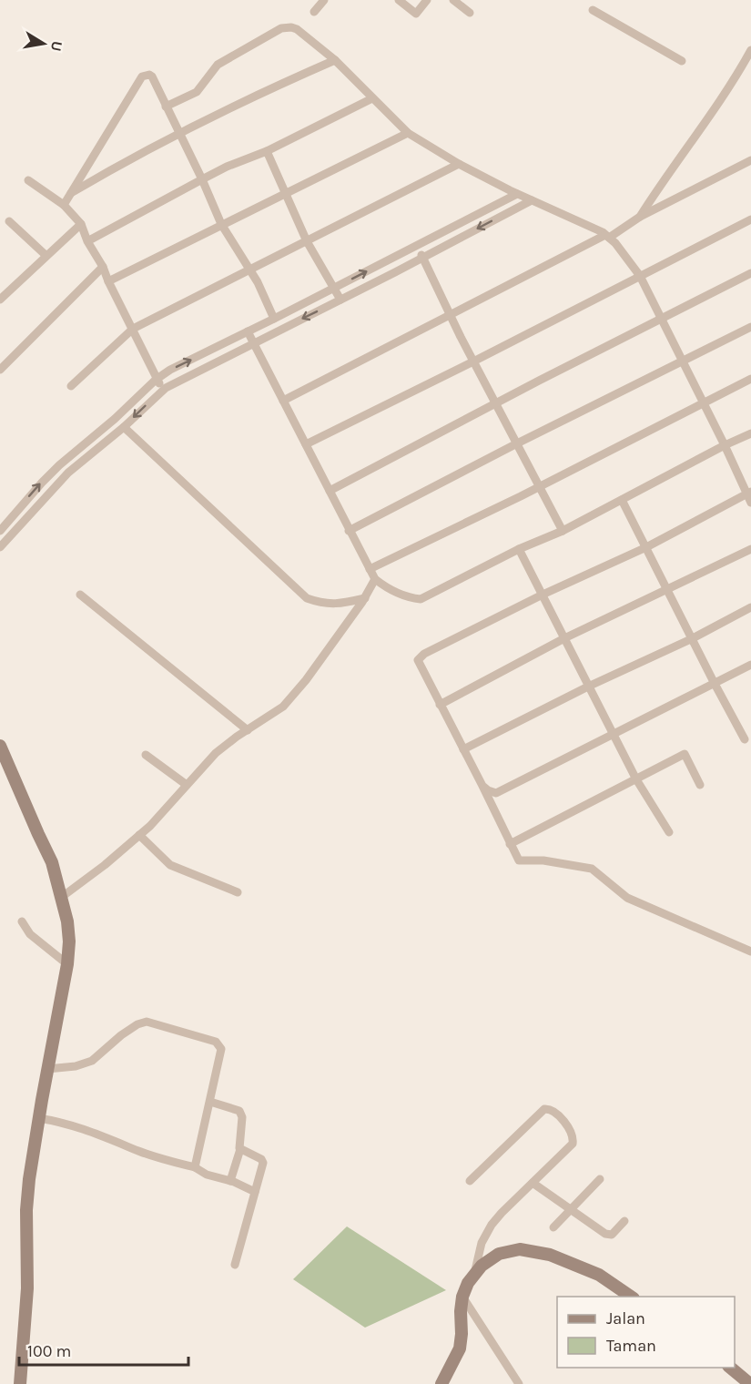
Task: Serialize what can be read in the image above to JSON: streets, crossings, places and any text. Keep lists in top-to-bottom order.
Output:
{
  "legend": ["Jalan", "Taman"],
  "scale_bar": "100 m",
  "north": "right"
}
